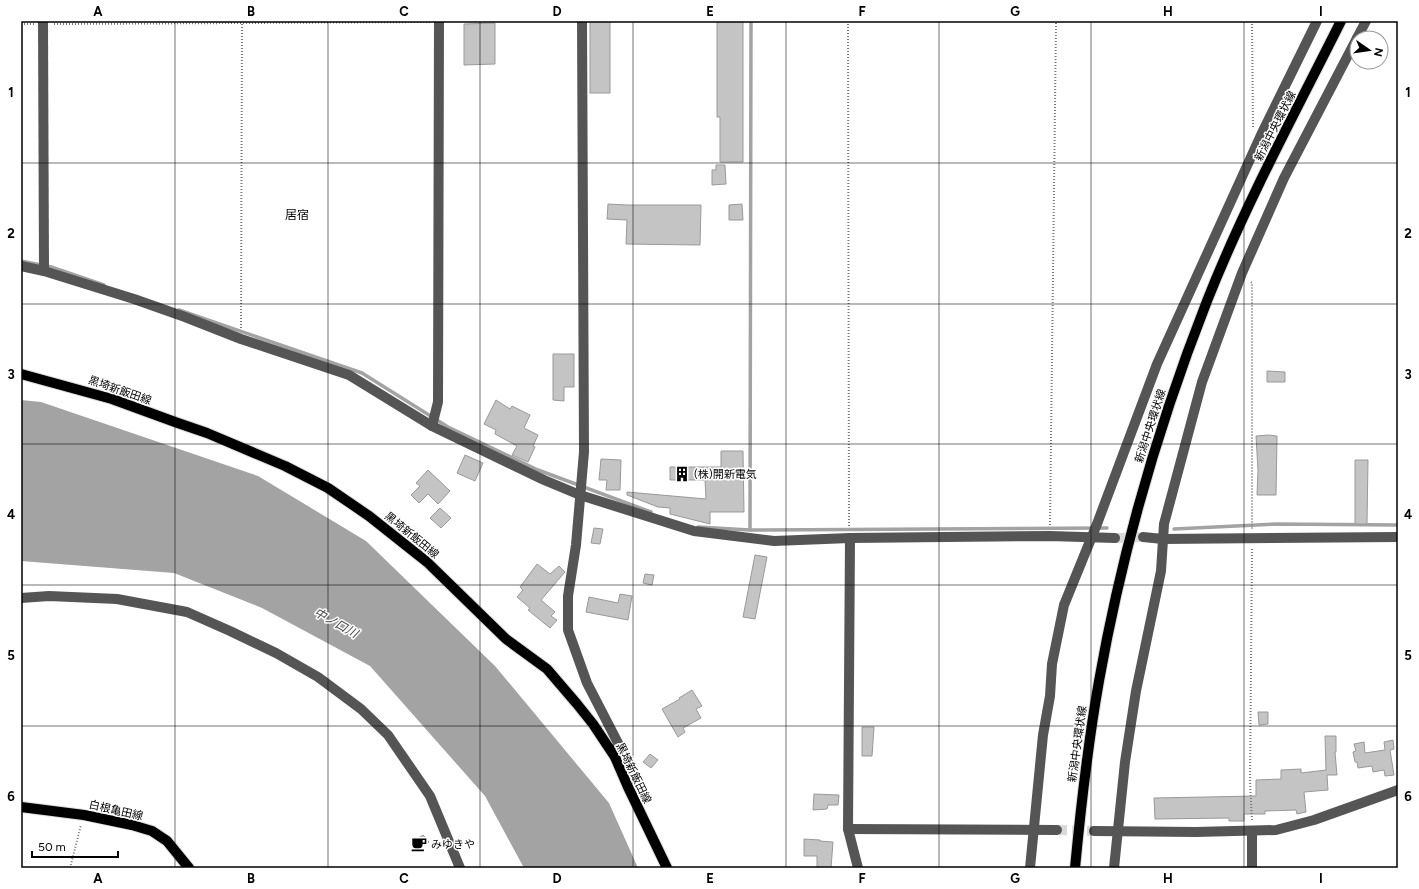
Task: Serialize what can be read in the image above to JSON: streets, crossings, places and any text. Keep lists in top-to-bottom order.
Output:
{
  "streets": {
    "main road": ["新潟中央環状線", "黒埼新飯田線", "白根亀田線"]
  },
  "districts": ["居宿"],
  "water": ["中ノ口川"],
  "places": {
    "building": ["(株)開新電気"],
    "cafe": ["みゆきや"]
  },
  "scale_bar": "50 m",
  "north": "right",
  "grid": {
    "columns": [
      "A",
      "B",
      "C",
      "D",
      "E",
      "F",
      "G",
      "H",
      "I"
    ],
    "rows": [
      "1",
      "2",
      "3",
      "4",
      "5",
      "6"
    ]
  }
}
